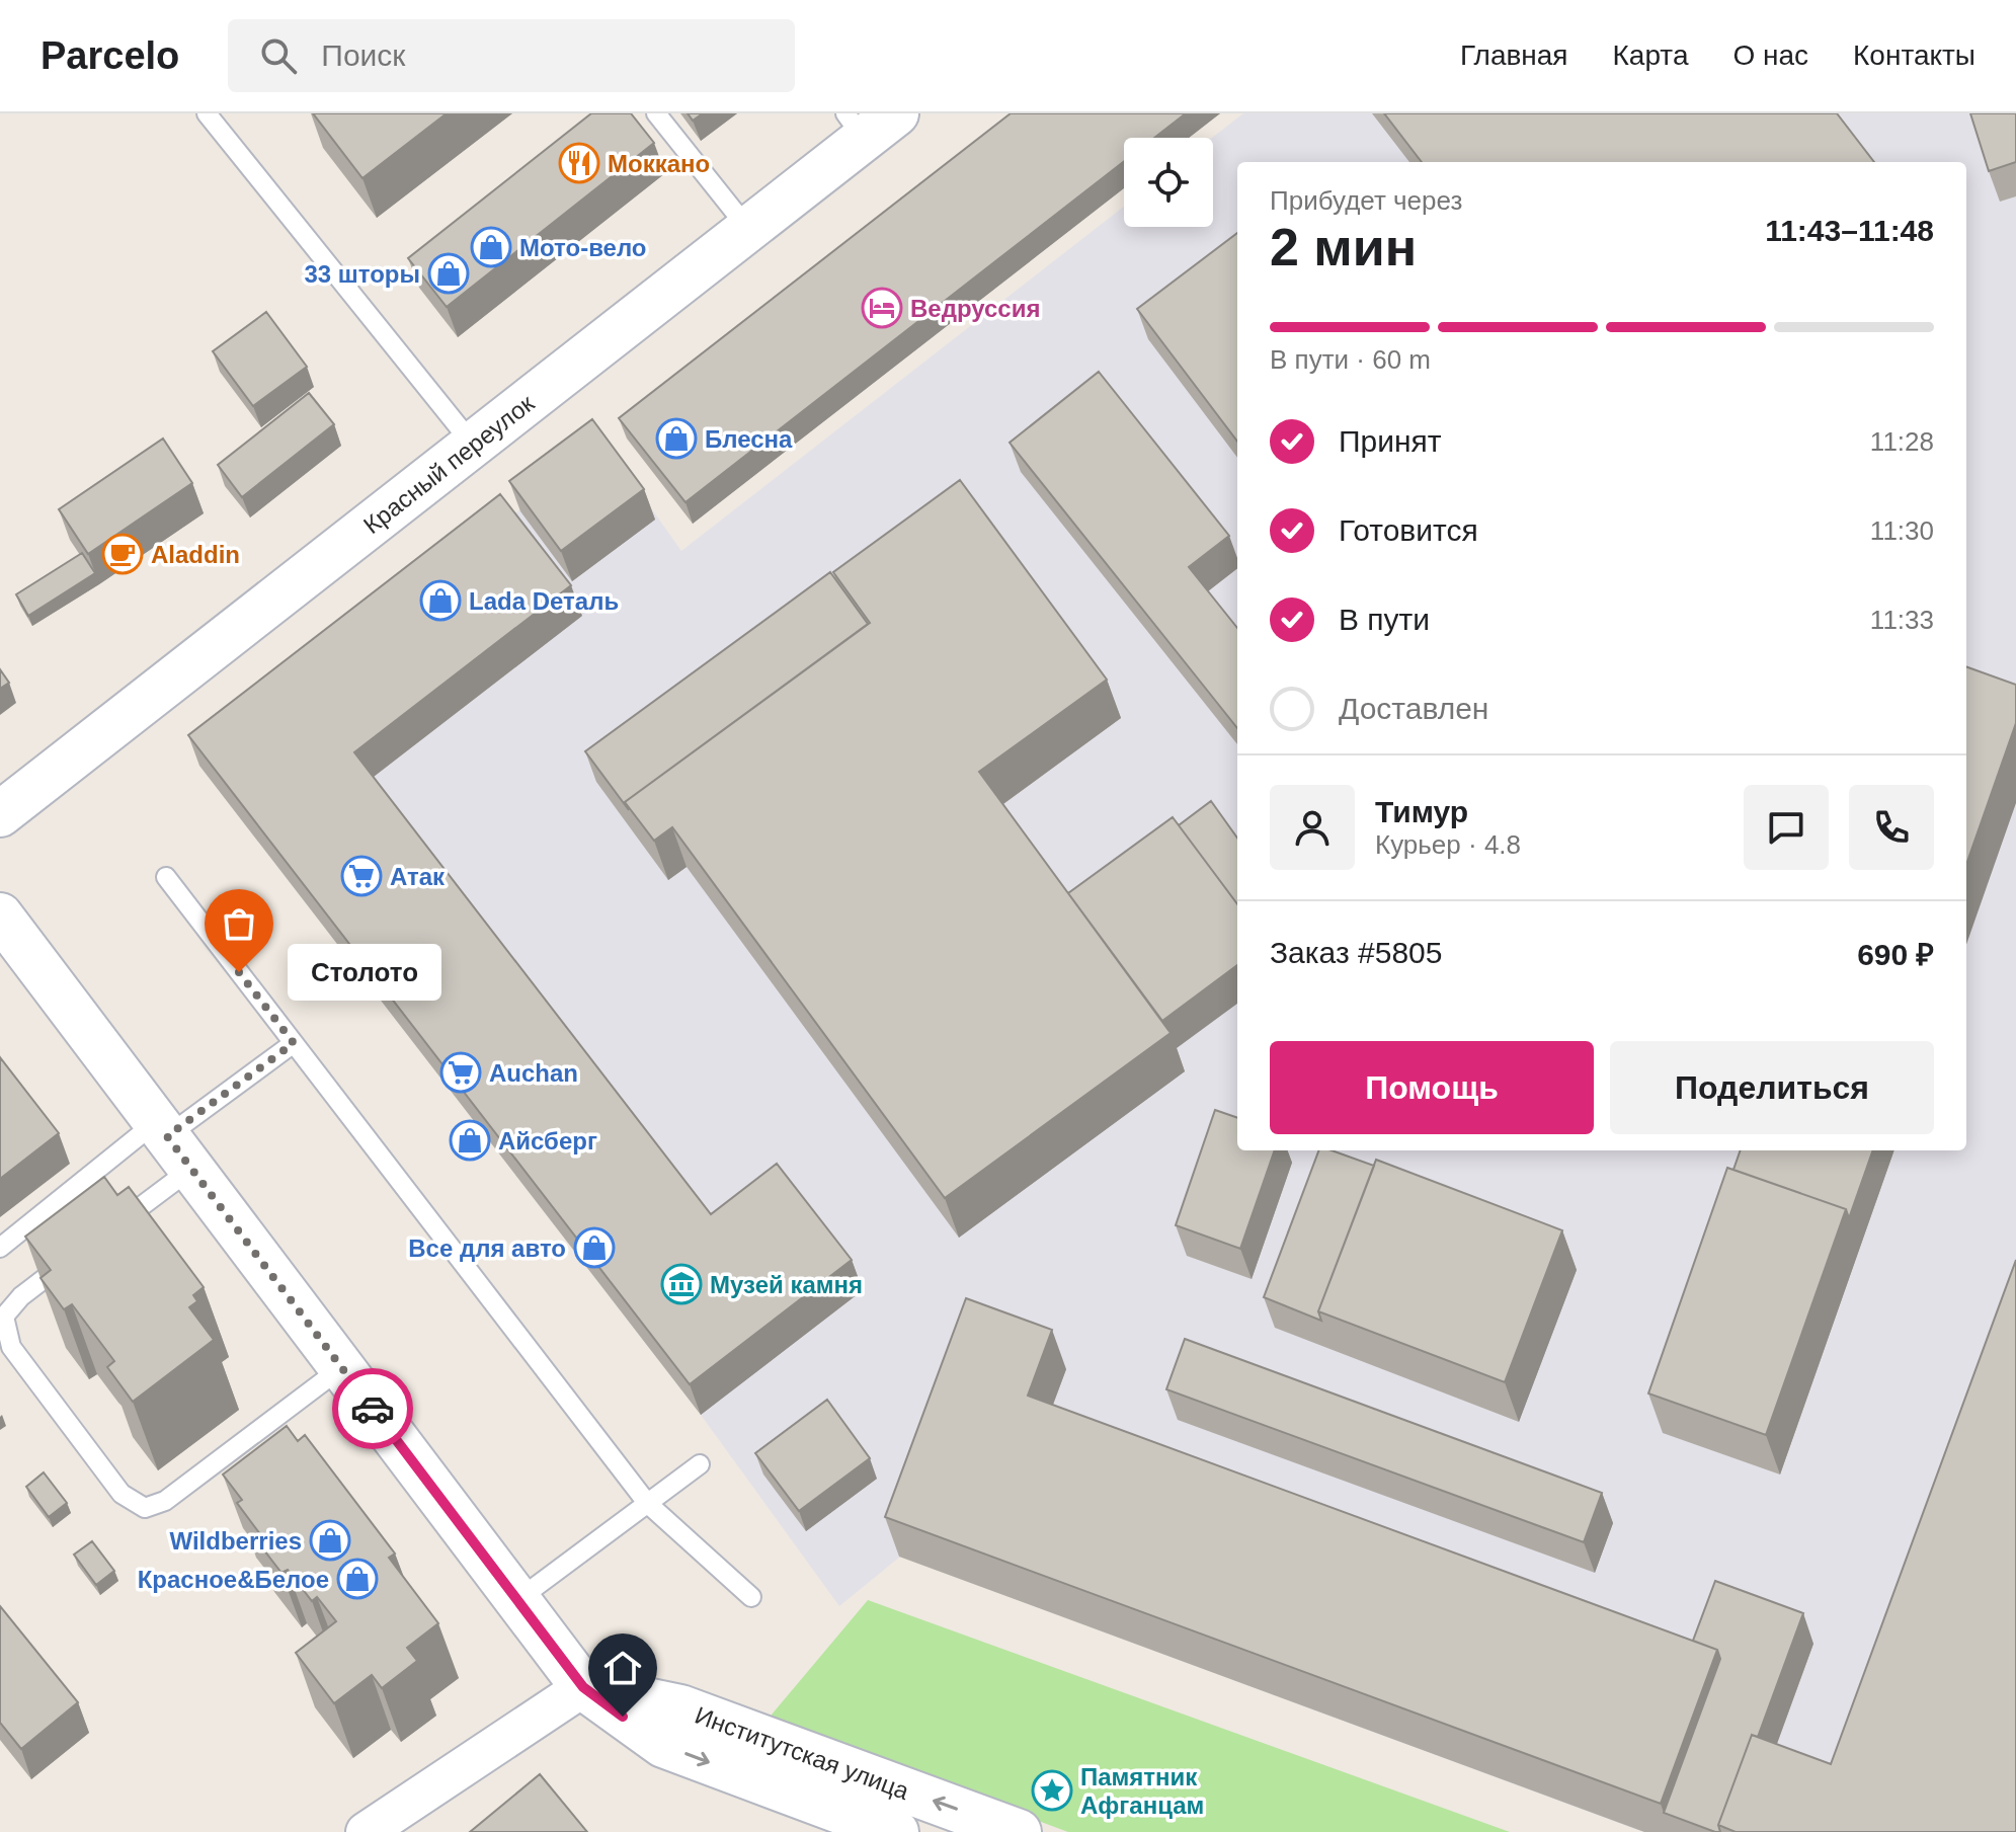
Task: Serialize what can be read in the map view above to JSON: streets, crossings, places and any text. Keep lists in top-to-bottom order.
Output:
{
  "streets": {
    "street": ["Красный переулок", "Институтская улица"]
  },
  "places": {
    "restaurant": ["Моккано"],
    "shop": [
      "Мото-вело",
      "33 шторы",
      "Блесна",
      "Lada Dеталь",
      "Айсберг",
      "Все для авто",
      "Wildberries",
      "Красное&Белое"
    ],
    "hotel": ["Ведруссия"],
    "cafe": ["Aladdin"],
    "supermarket": ["Атак", "Auchan"],
    "other": ["Столото"],
    "museum": ["Музей камня"],
    "place": ["Памятник Афганцам"]
  },
  "page": {
    "header": "Parcelo",
    "search": "Поиск",
    "nav": [
      "Главная",
      "Карта",
      "О нас",
      "Контакты"
    ],
    "heading": ["2 мин", "Прибудет через", "11:43–11:48"],
    "panel": [
      "Тимур",
      "Курьер · 4.8",
      "Заказ #5805",
      "690 ₽"
    ],
    "bar": "В пути · 60 m",
    "list": [
      ["Принят", "11:28"],
      ["Готовится", "11:30"],
      ["В пути", "11:33"],
      "Доставлен"
    ],
    "bubble": "Столото",
    "buttons": ["Помощь", "Поделиться"]
  }
}
